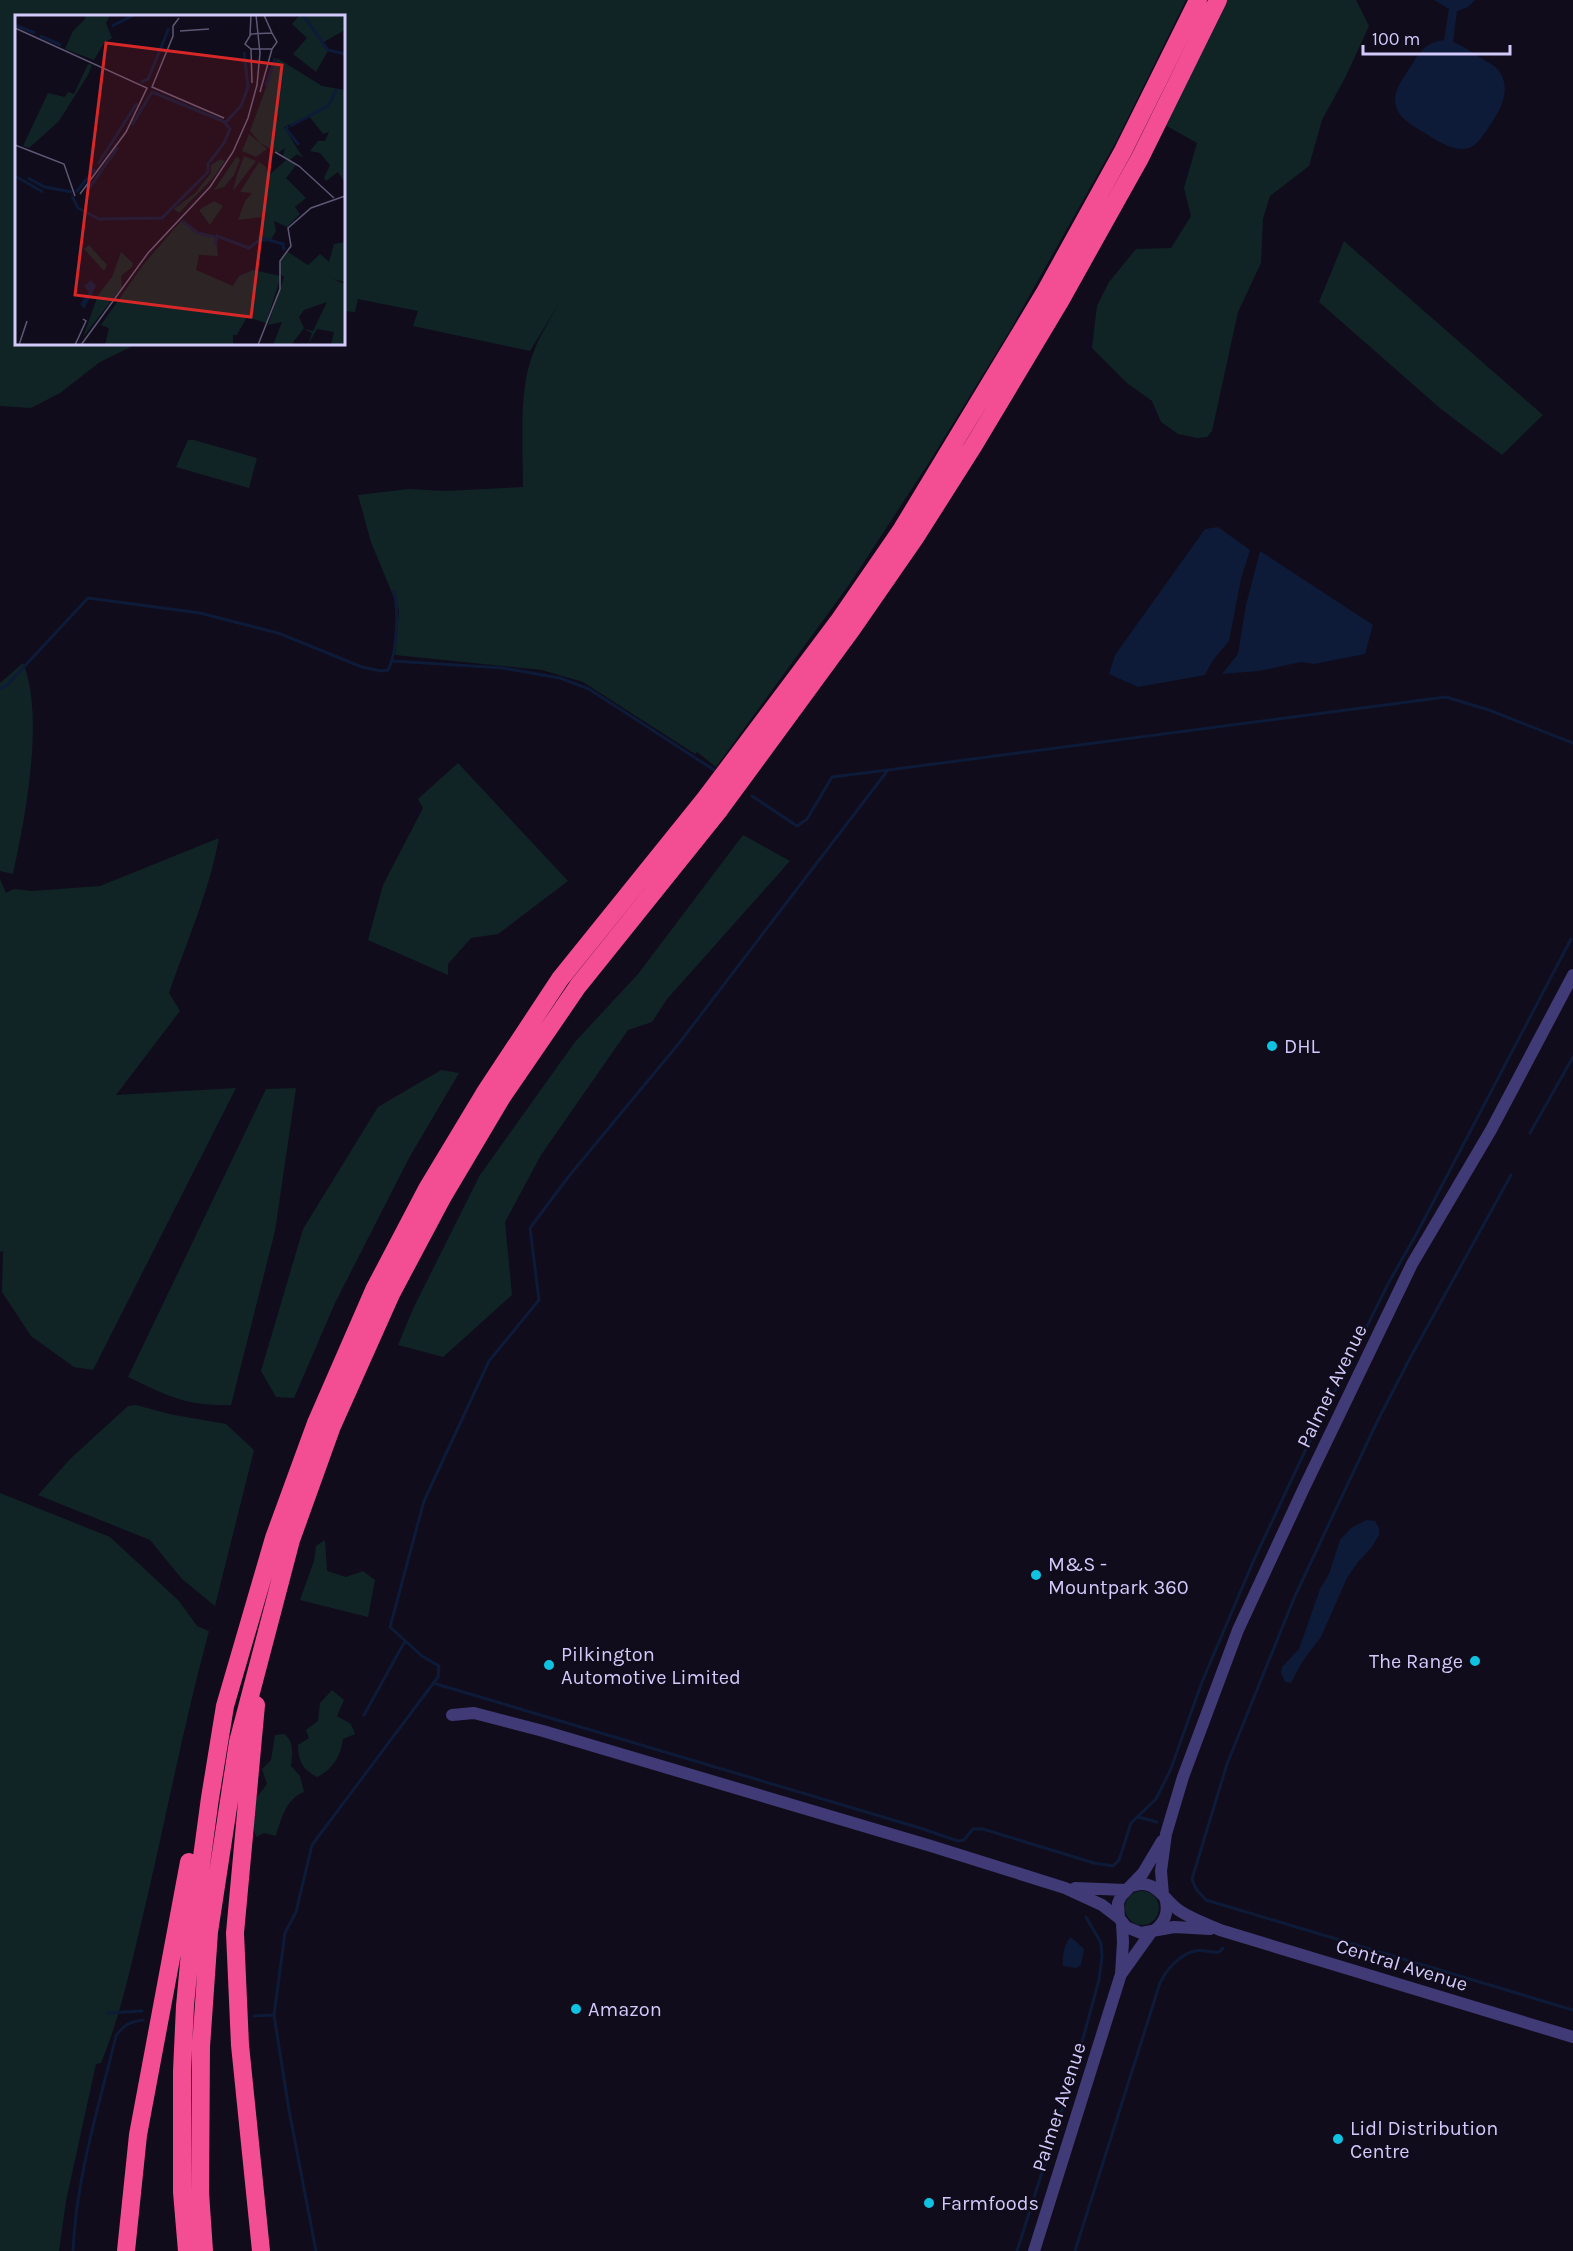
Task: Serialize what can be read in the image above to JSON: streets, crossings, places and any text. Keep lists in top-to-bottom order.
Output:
{
  "streets": {
    "street": ["Palmer Avenue", "Central Avenue"]
  },
  "places": [
    "DHL",
    "M&S - Mountpark 360",
    "The Range",
    "Pilkington Automotive Limited",
    "Amazon",
    "Lidl Distribution Centre",
    "Farmfoods"
  ],
  "scale_bar": "100 m"
}
